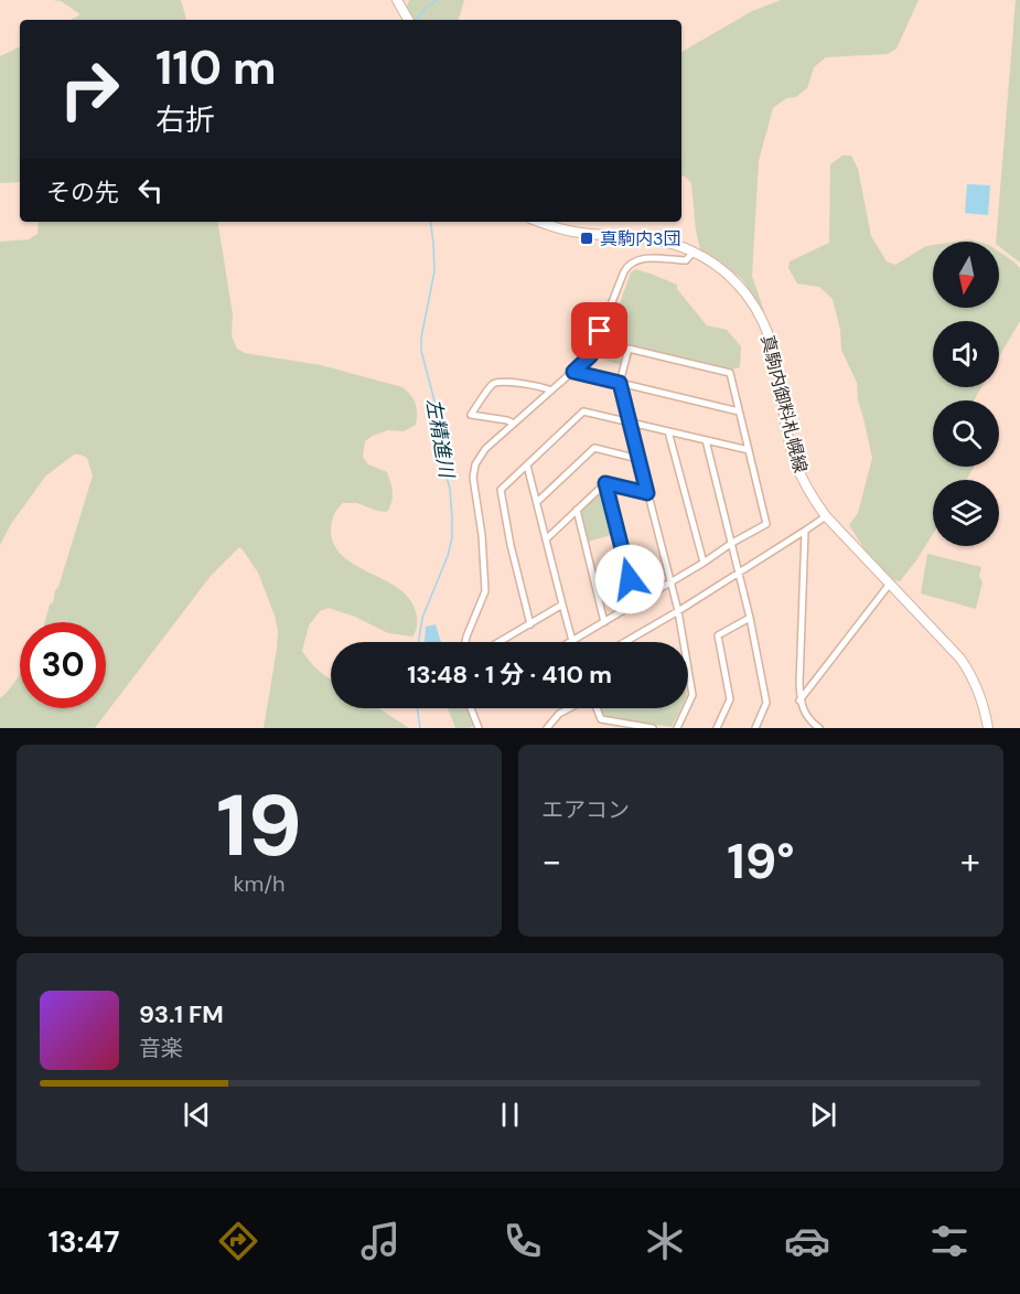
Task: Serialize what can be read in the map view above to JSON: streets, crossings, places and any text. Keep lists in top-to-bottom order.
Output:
{
  "streets": {
    "main road": ["真駒内御料札幌線"]
  },
  "water": ["左精進川"],
  "places": {
    "transit": ["真駒内3団"]
  },
  "north": "bottom",
  "page": {
    "turn": ["110 m", "右折"],
    "then": "その先",
    "limit": "30",
    "trip": "13:48 · 1 分 · 410 m",
    "tile": [
      ["19", "km/h"],
      "エアコン"
    ],
    "heat": ["−", "19°", "+"],
    "song": ["93.1 FM", "音楽"],
    "tabs": "13:47"
  }
}
